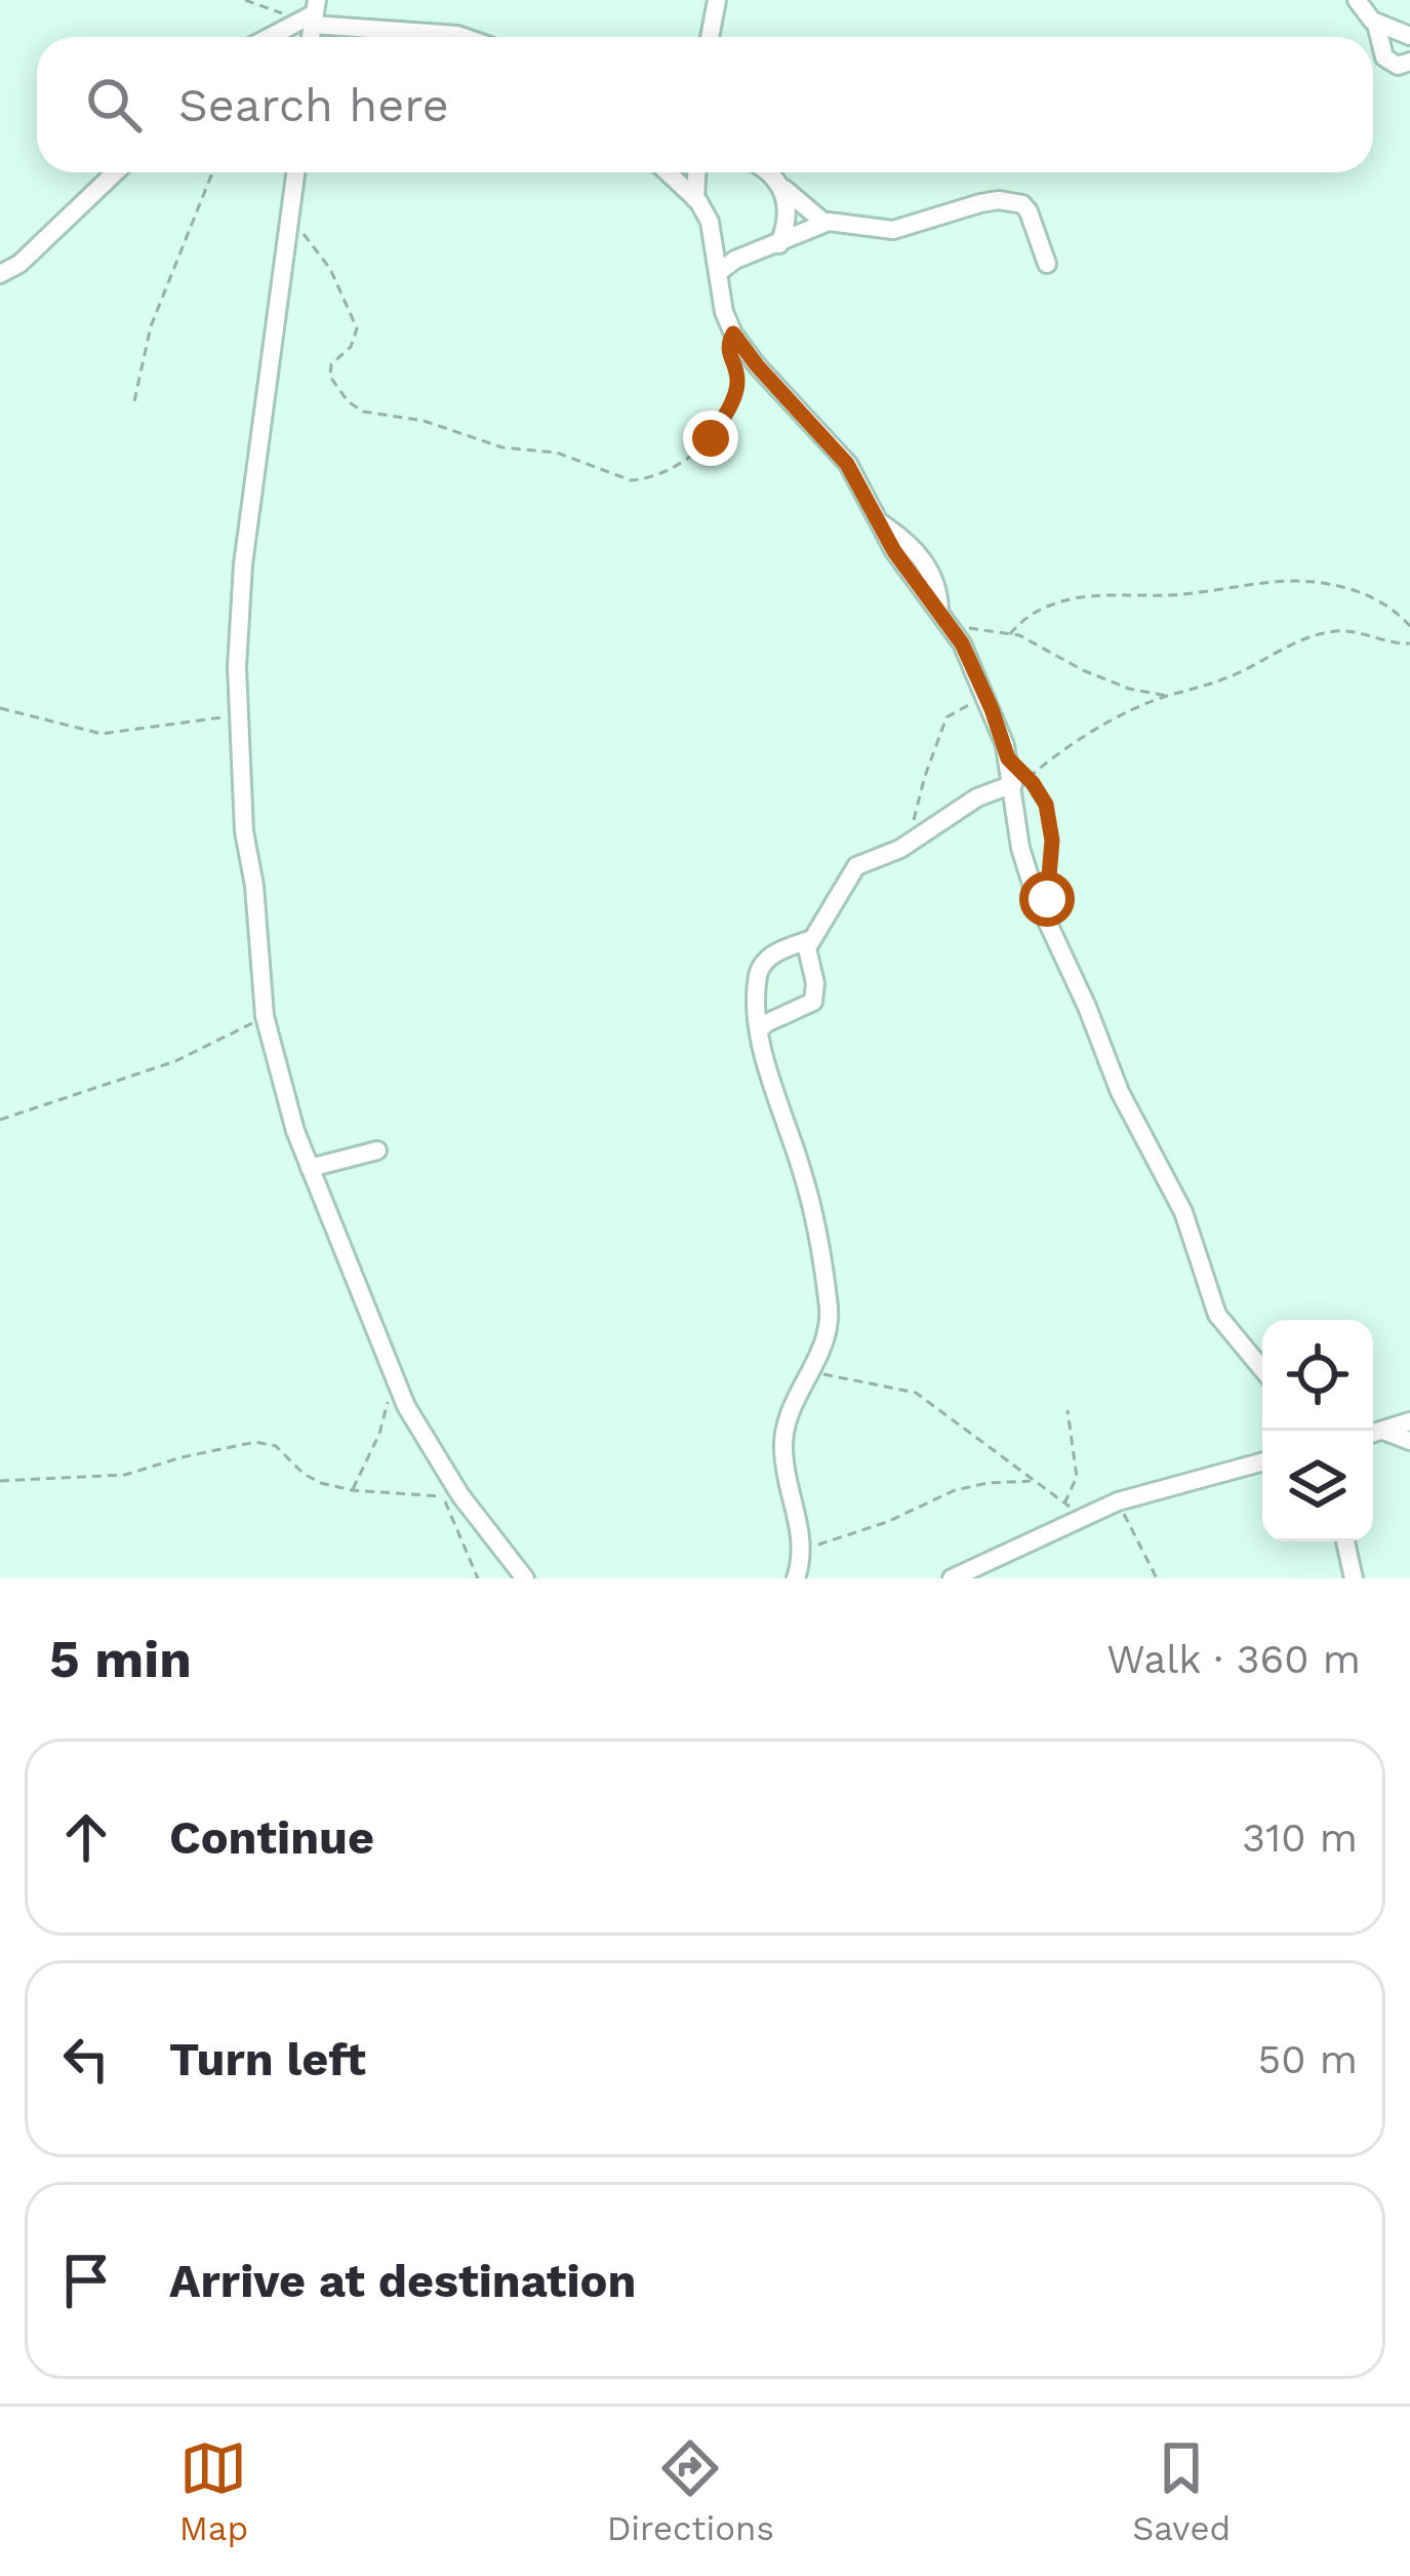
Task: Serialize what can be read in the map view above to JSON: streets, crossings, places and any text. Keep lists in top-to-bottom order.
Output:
{
  "page": {
    "search": "Search here",
    "heading": ["5 min", "Walk · 360 m"],
    "list": [
      ["Continue", "310 m"],
      ["Turn left", "50 m"],
      "Arrive at destination"
    ],
    "nav": ["Map", "Directions", "Saved"]
  }
}
